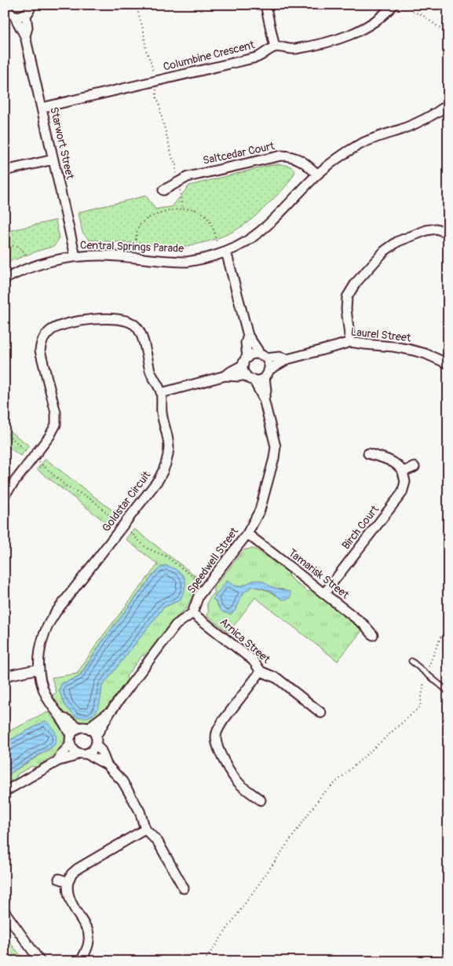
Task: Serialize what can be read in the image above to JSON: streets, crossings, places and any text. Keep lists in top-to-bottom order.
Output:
{
  "streets": {
    "street": [
      "Columbine Crescent",
      "Starwort Street",
      "Saltcedar Court",
      "Central Springs Parade",
      "Laurel Street",
      "Goldstar Circuit",
      "Birch Court",
      "Speedwell Street",
      "Tamarisk Street",
      "Arnica Street"
    ]
  },
  "crossings": [
    ["Columbine Crescent", "Starwort Street"],
    ["Starwort Street", "Central Springs Parade"],
    ["Saltcedar Court", "Central Springs Parade"],
    ["Laurel Street", "Speedwell Street"],
    ["Birch Court", "Tamarisk Street"],
    ["Speedwell Street", "Tamarisk Street"],
    ["Speedwell Street", "Arnica Street"]
  ]
}
